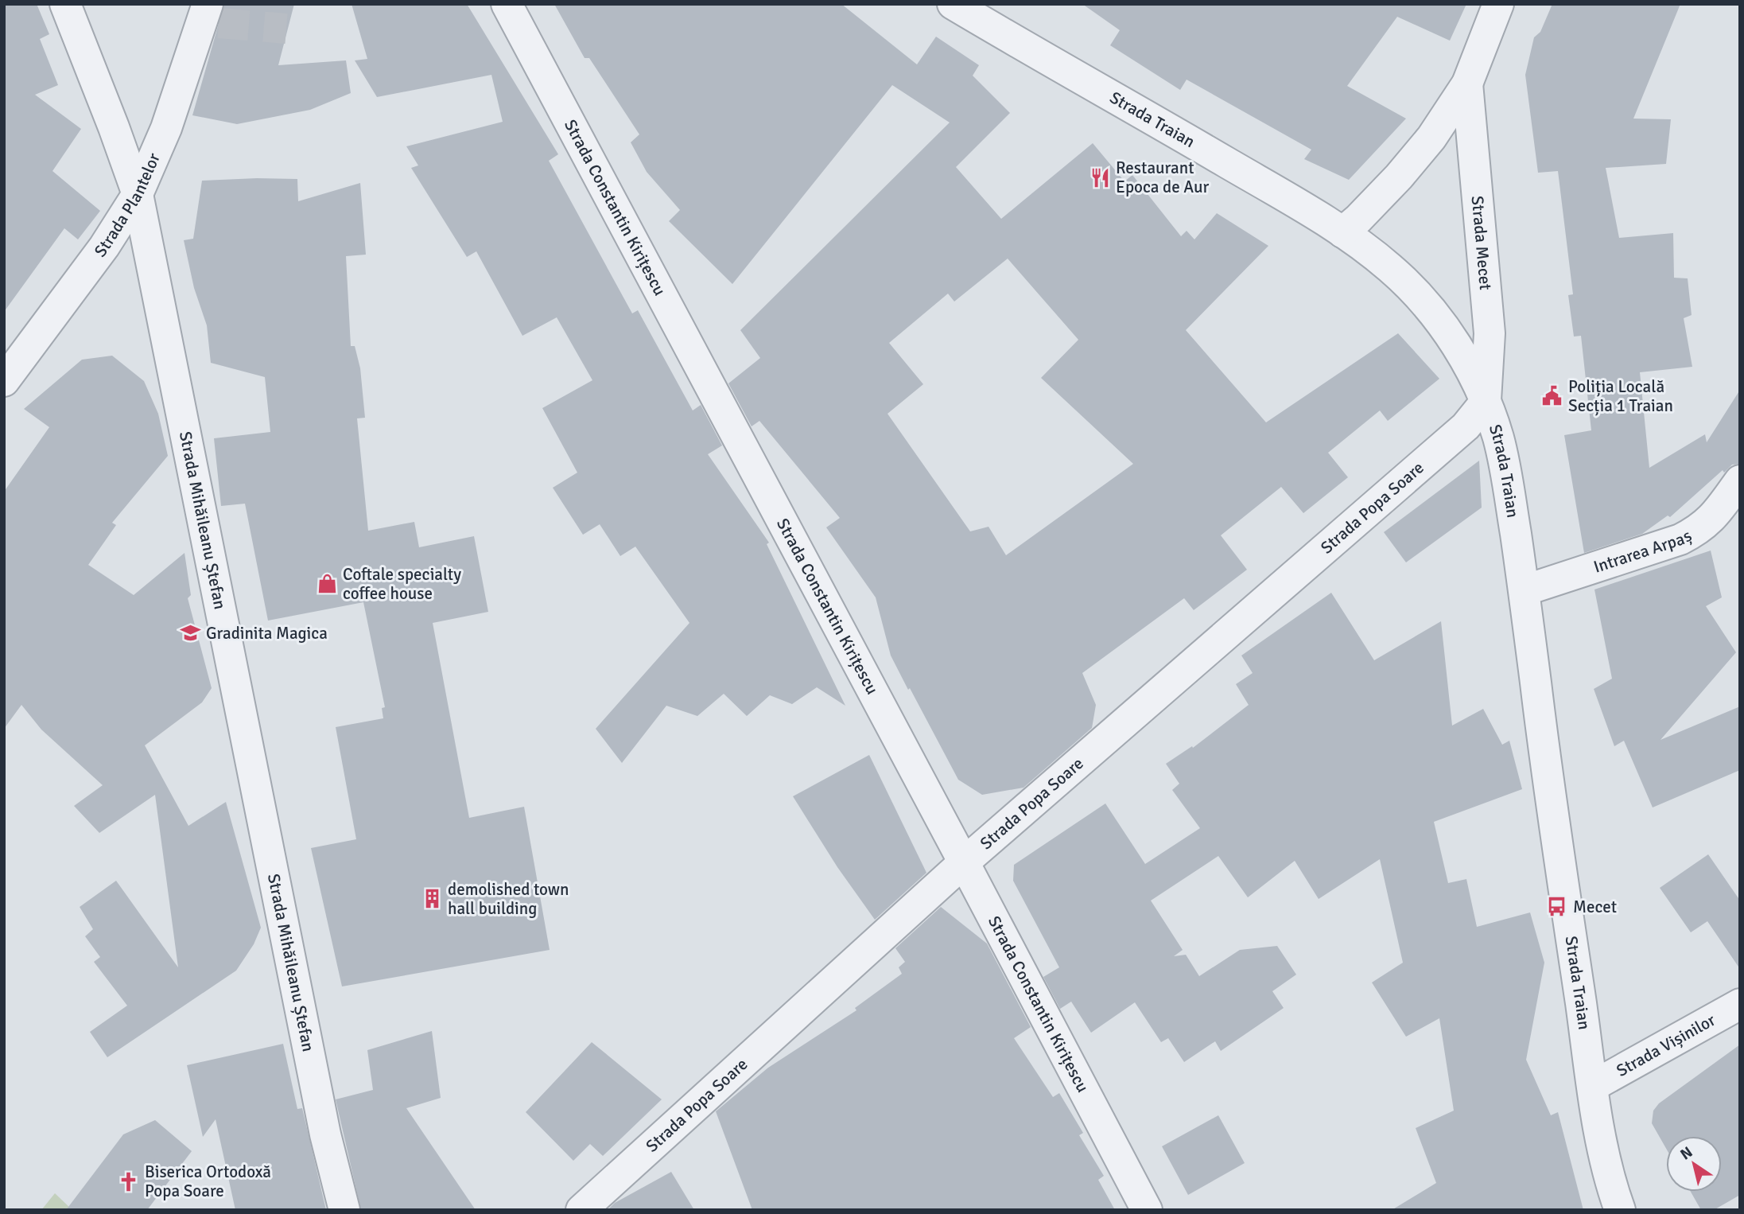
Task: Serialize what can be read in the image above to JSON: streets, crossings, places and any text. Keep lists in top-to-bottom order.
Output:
{
  "streets": {
    "street": [
      "Strada Traian",
      "Strada Plantelor",
      "Strada Constantin Kirițescu",
      "Strada Mecet",
      "Strada Popa Soare",
      "Strada Mihăileanu Ștefan",
      "Intrarea Arpaș",
      "Strada Vișinilor"
    ]
  },
  "crossings": [
    ["Strada Traian", "Strada Mecet"],
    ["Strada Traian", "Strada Popa Soare"],
    ["Strada Traian", "Intrarea Arpaș"],
    ["Strada Traian", "Strada Vișinilor"],
    ["Strada Plantelor", "Strada Mihăileanu Ștefan"],
    ["Strada Constantin Kirițescu", "Strada Popa Soare"],
    ["Strada Mecet", "Strada Popa Soare"]
  ],
  "places": {
    "restaurant": ["Restaurant Epoca de Aur"],
    "public building": ["Poliția Locală Secția 1 Traian"],
    "shop": ["Coftale specialty coffee house"],
    "school or university": ["Gradinita Magica"],
    "building": ["demolished town hall building"],
    "bus stop": ["Mecet"],
    "church": ["Biserica Ortodoxă Popa Soare"]
  },
  "north": "top left"
}
